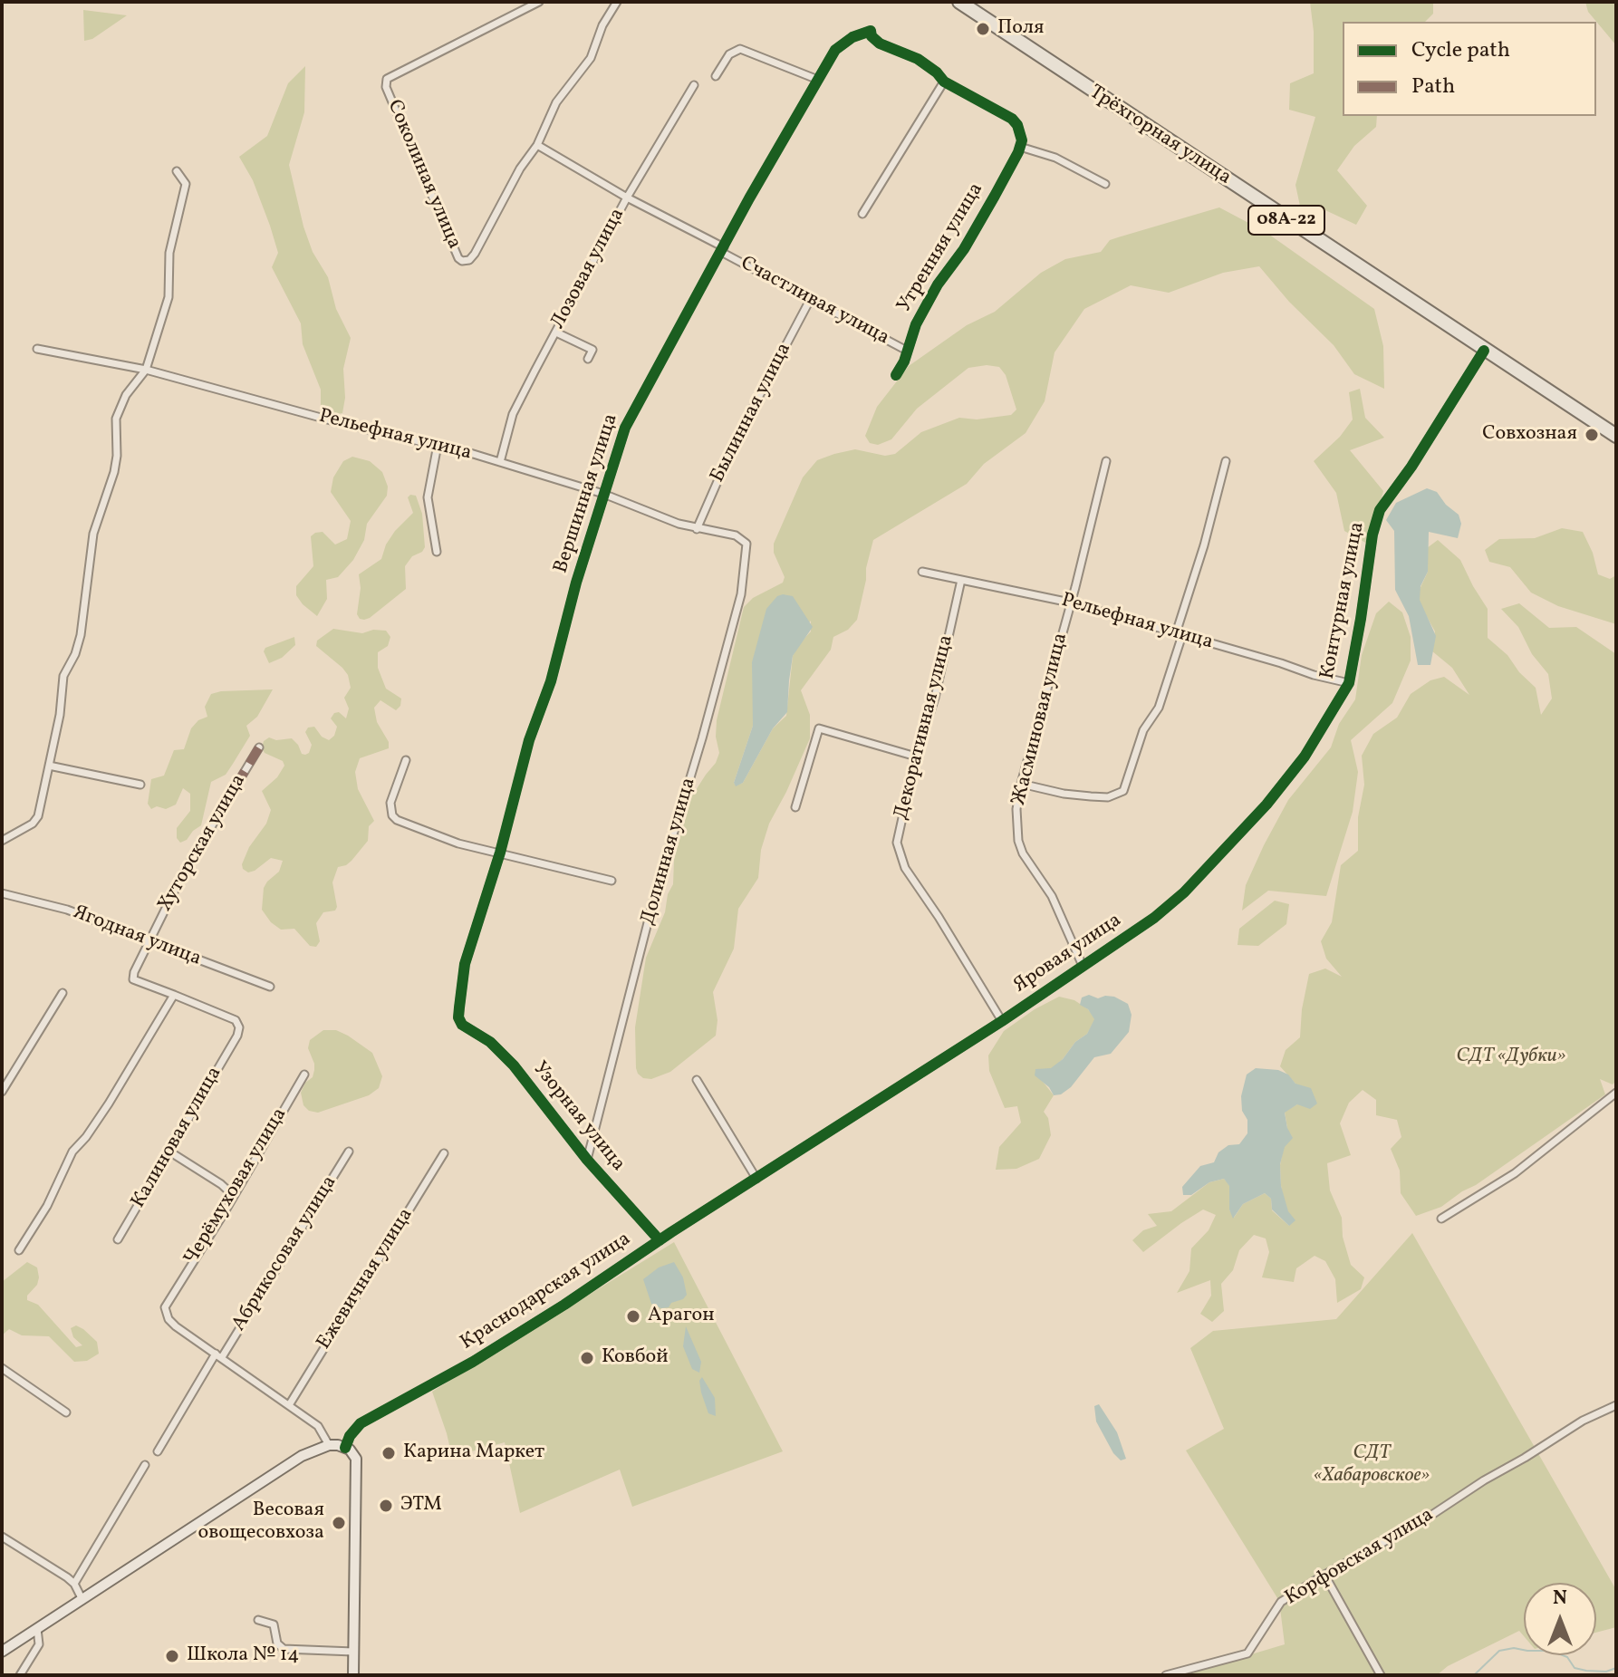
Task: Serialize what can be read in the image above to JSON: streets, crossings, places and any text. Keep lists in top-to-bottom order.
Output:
{
  "streets": {
    "highway": ["Трёхгорная улица", "08А-22"],
    "street": [
      "Соколиная улица",
      "Утренняя улица",
      "Лозовая улица",
      "Счастливая улица",
      "Былинная улица",
      "Рельефная улица",
      "Вершинная улица",
      "Контурная улица",
      "Жасминовая улица",
      "Декоративная улица",
      "Хуторская улица",
      "Долинная улица",
      "Ягодная улица",
      "Яровая улица",
      "Узорная улица",
      "Калиновая улица",
      "Черёмуховая улица",
      "Абрикосовая улица",
      "Ежевичная улица",
      "Краснодарская улица",
      "Корфовская улица"
    ]
  },
  "crossings": [
    ["Трёхгорная улица", "Контурная улица"],
    ["Соколиная улица", "Счастливая улица"],
    ["Утренняя улица", "Счастливая улица"],
    ["Лозовая улица", "Счастливая улица"],
    ["Лозовая улица", "Рельефная улица"],
    ["Счастливая улица", "Былинная улица"],
    ["Счастливая улица", "Вершинная улица"],
    ["Былинная улица", "Рельефная улица"],
    ["Рельефная улица", "Вершинная улица"],
    ["Рельефная улица", "Контурная улица"],
    ["Рельефная улица", "Жасминовая улица"],
    ["Рельефная улица", "Декоративная улица"],
    ["Рельефная улица", "Долинная улица"],
    ["Вершинная улица", "Узорная улица"],
    ["Контурная улица", "Яровая улица"],
    ["Жасминовая улица", "Яровая улица"],
    ["Декоративная улица", "Яровая улица"],
    ["Хуторская улица", "Ягодная улица"],
    ["Хуторская улица", "Калиновая улица"],
    ["Долинная улица", "Узорная улица"],
    ["Яровая улица", "Краснодарская улица"],
    ["Узорная улица", "Краснодарская улица"],
    ["Черёмуховая улица", "Абрикосовая улица"]
  ],
  "parks": ["СДТ «Дубки»", "СДТ «Хабаровское»"],
  "places": [
    "Поля",
    "Совхозная",
    "Арагон",
    "Ковбой",
    "Карина Маркет",
    "ЭТМ",
    "Весовая овощесовхоза",
    "Школа № 14"
  ],
  "legend": ["Cycle path", "Path"],
  "north": "top"
}
